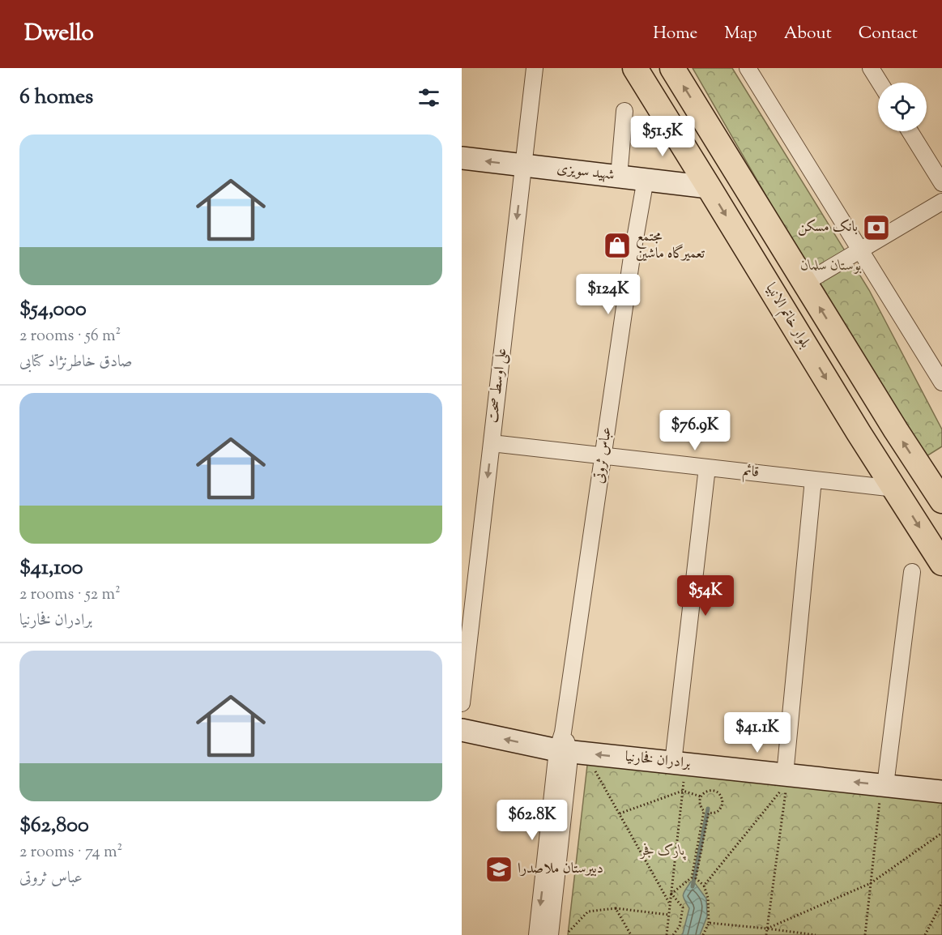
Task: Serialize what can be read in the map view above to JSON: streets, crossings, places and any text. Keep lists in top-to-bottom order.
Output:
{
  "streets": {
    "main road": ["شهید سویزی", "بلوار خاتم الانبیا", "برادران فخارنیا"],
    "street": ["علی اوسط صحت", "عباس ثروتی", "قائم"]
  },
  "crossings": [
    ["شهید سویزی", "بلوار خاتم الانبیا"],
    ["شهید سویزی", "علی اوسط صحت"],
    ["شهید سویزی", "عباس ثروتی"],
    ["بلوار خاتم الانبیا", "قائم"],
    ["علی اوسط صحت", "قائم"],
    ["عباس ثروتی", "قائم"],
    ["عباس ثروتی", "برادران فخارنیا"]
  ],
  "one_way": ["علی اوسط صحت", "برادران فخارنیا"],
  "parks": ["بوستان سلمان", "پارک فجر"],
  "places": {
    "bank": ["بانک مسکن"],
    "shop": ["مجتمع تعمیرگاه ماشین"],
    "school or university": ["دبیرستان ملاصدرا"]
  },
  "page": {
    "header": "Dwello",
    "nav": [
      "Home",
      "Map",
      "About",
      "Contact"
    ],
    "heading": "6 homes",
    "price": [
      "$51.5K",
      "$124K",
      "$76.9K",
      "$54K",
      "$41.1K",
      "$62.8K"
    ],
    "list": [
      {
        "name": "$54,000",
        "note": "2 rooms · 56 m² · صادق خاطرنژاد کتابی"
      },
      {
        "name": "$41,100",
        "note": "2 rooms · 52 m² · برادران فخارنیا"
      },
      {
        "name": "$62,800",
        "note": "2 rooms · 74 m² · عباس ثروتی"
      }
    ]
  }
}
